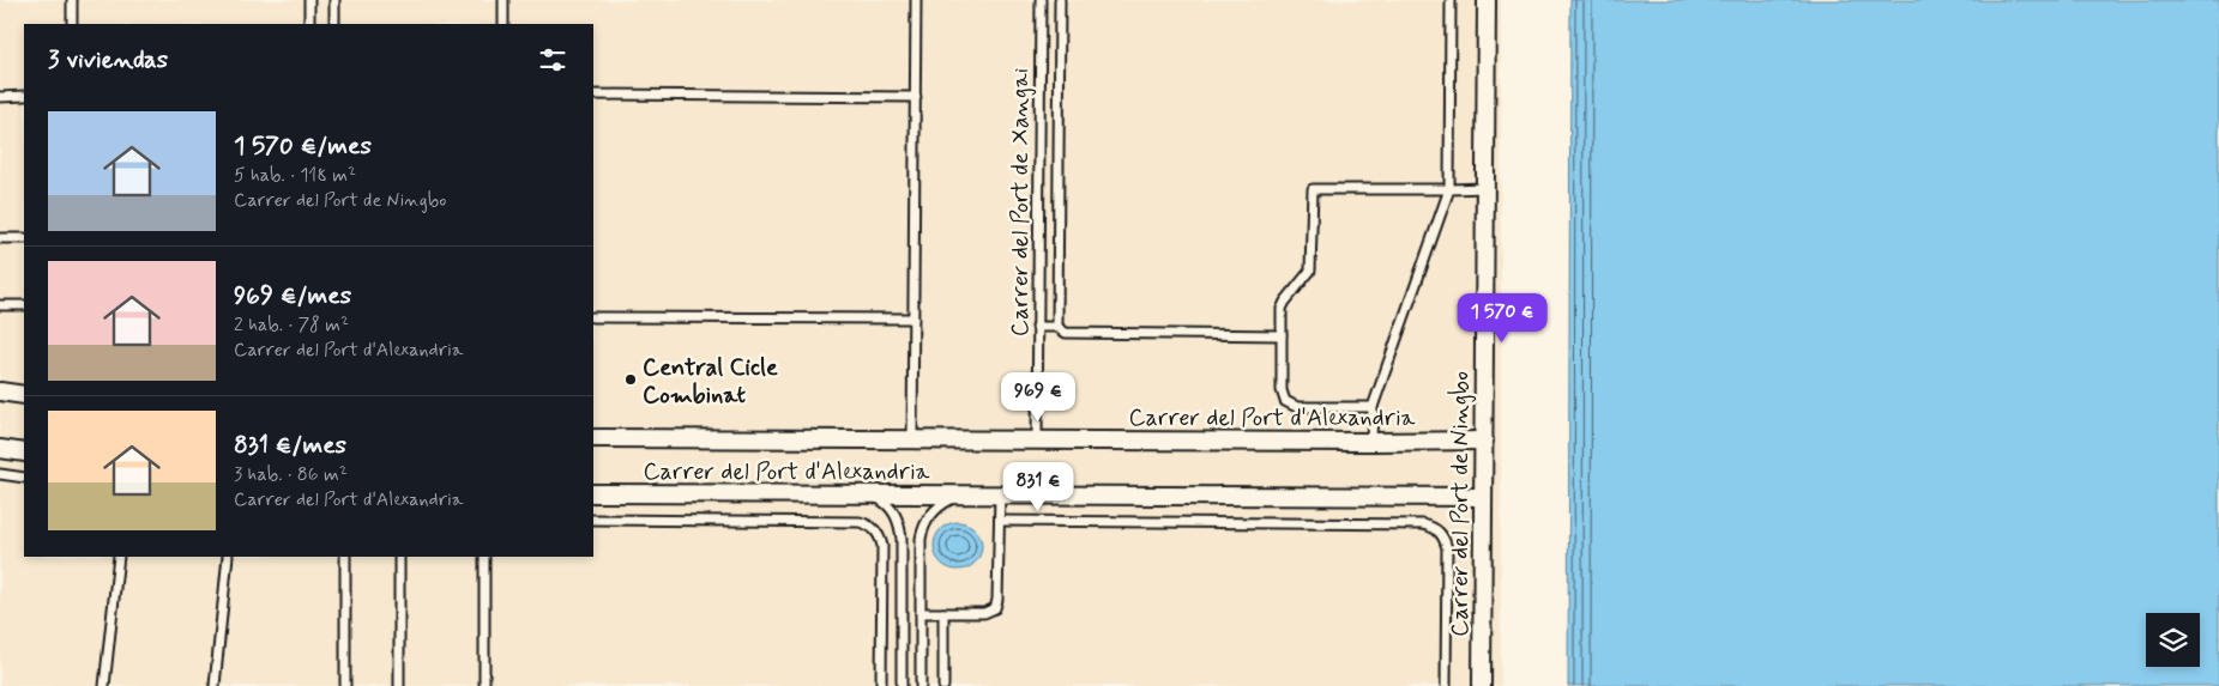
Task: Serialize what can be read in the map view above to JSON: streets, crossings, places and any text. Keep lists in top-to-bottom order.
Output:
{
  "streets": {
    "street": ["Carrer del Port d'Alexandria", "Carrer del Port de Ningbo"],
    "lane": ["Carrer del Port de Xangai"]
  },
  "crossings": [
    ["Carrer del Port de Xangai", "Carrer del Port d'Alexandria"],
    ["Carrer del Port d'Alexandria", "Carrer del Port de Ningbo"]
  ],
  "places": ["Central Cicle Combinat"],
  "page": {
    "heading": "3 viviendas",
    "list": [
      {
        "name": "1 570 €/mes",
        "note": "5 hab. · 118 m² · Carrer del Port de Ningbo"
      },
      {
        "name": "969 €/mes",
        "note": "2 hab. · 78 m² · Carrer del Port d'Alexandria"
      },
      {
        "name": "831 €/mes",
        "note": "3 hab. · 86 m² · Carrer del Port d'Alexandria"
      }
    ],
    "price": ["1 570 €", "969 €", "831 €"]
  }
}
